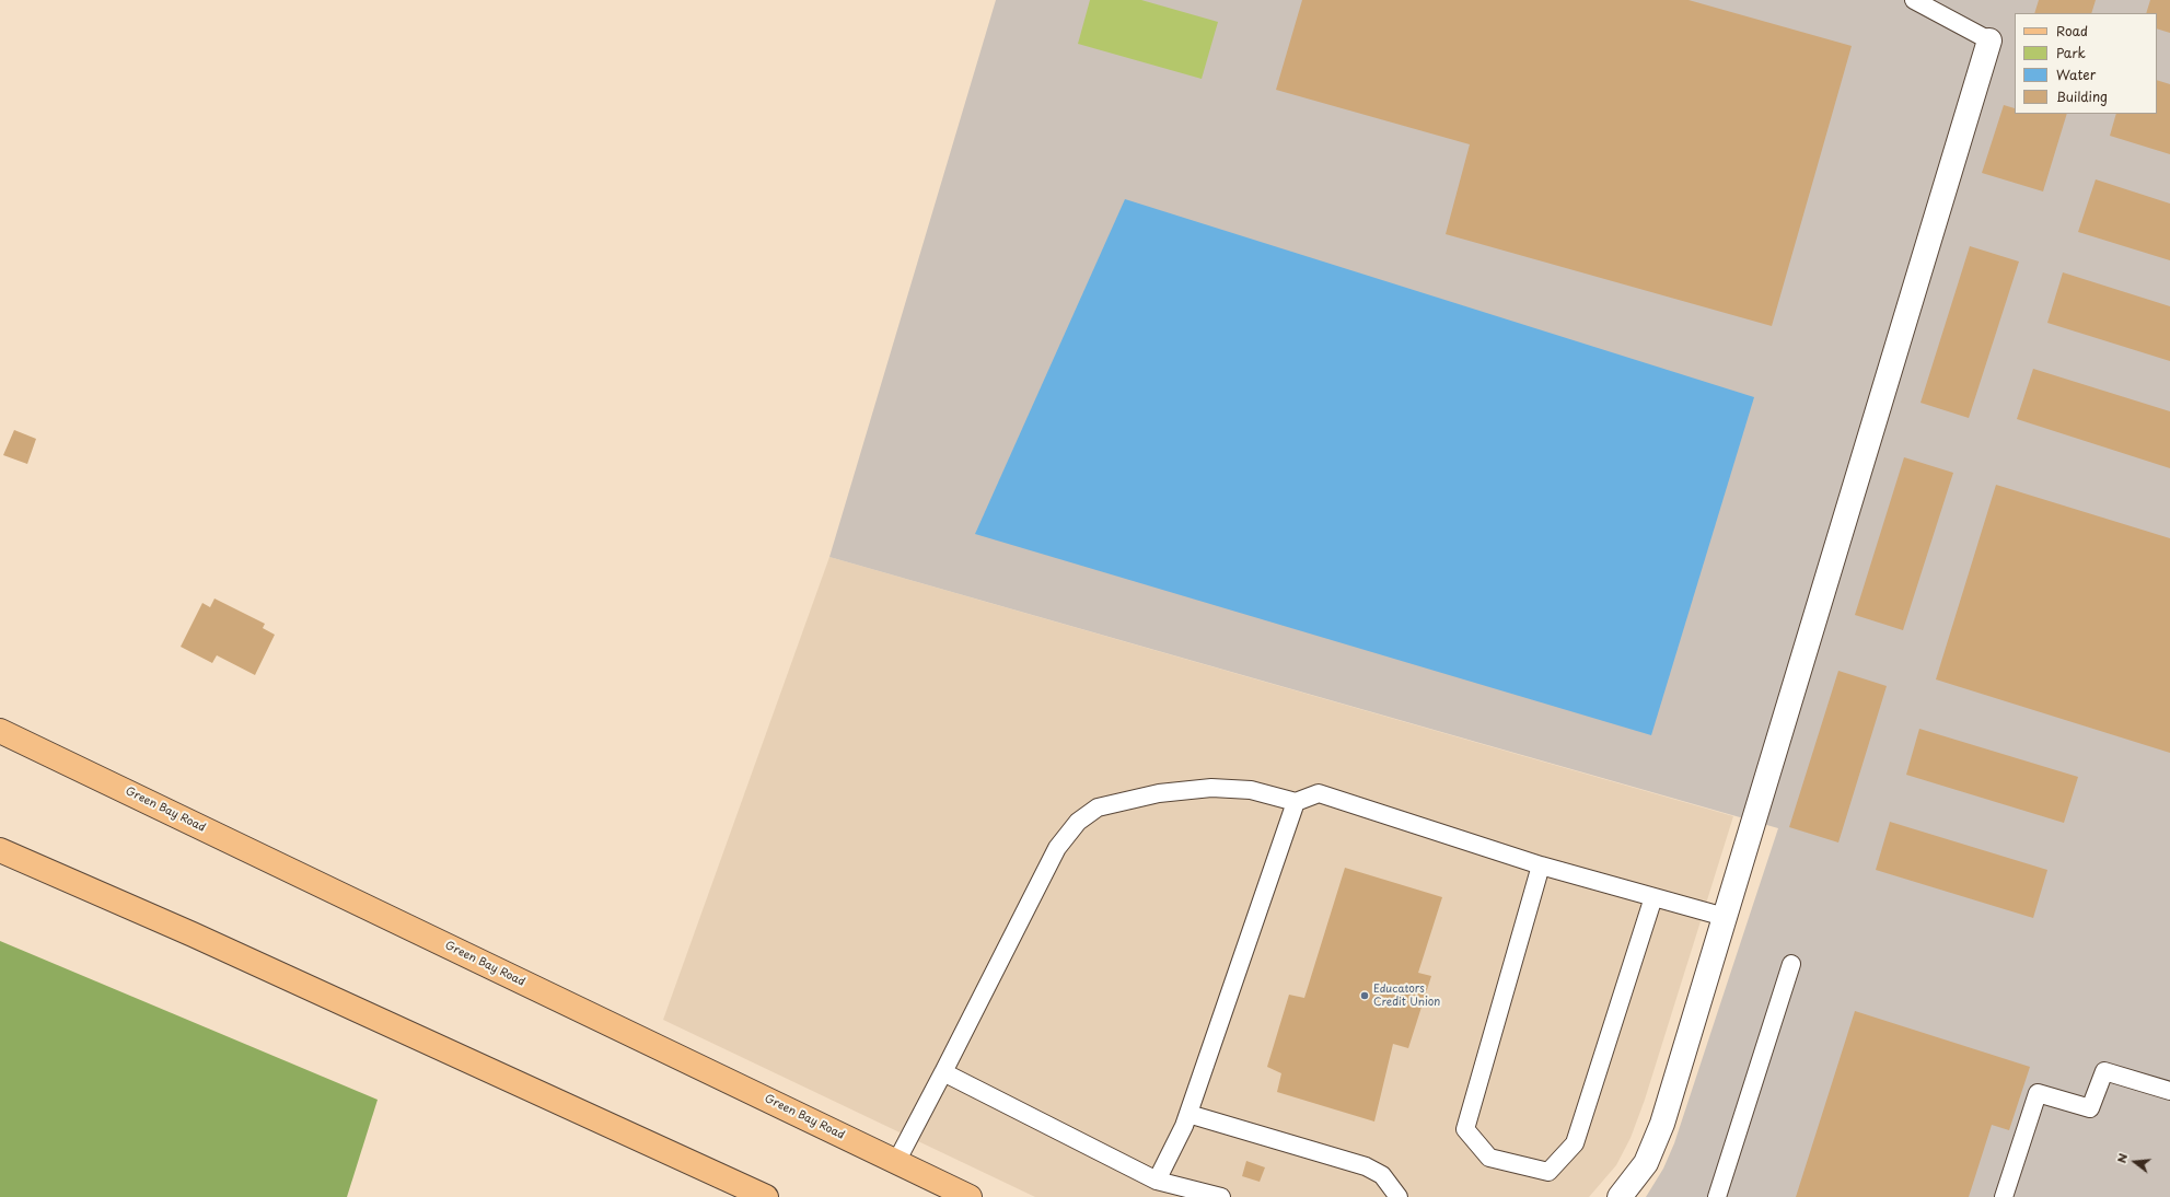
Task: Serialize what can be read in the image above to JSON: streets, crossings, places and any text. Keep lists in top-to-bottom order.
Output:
{
  "streets": {
    "main road": ["Green Bay Road"]
  },
  "places": ["Educators Credit Union"],
  "legend": [
    "Road",
    "Park",
    "Water",
    "Building"
  ],
  "north": "left"
}
